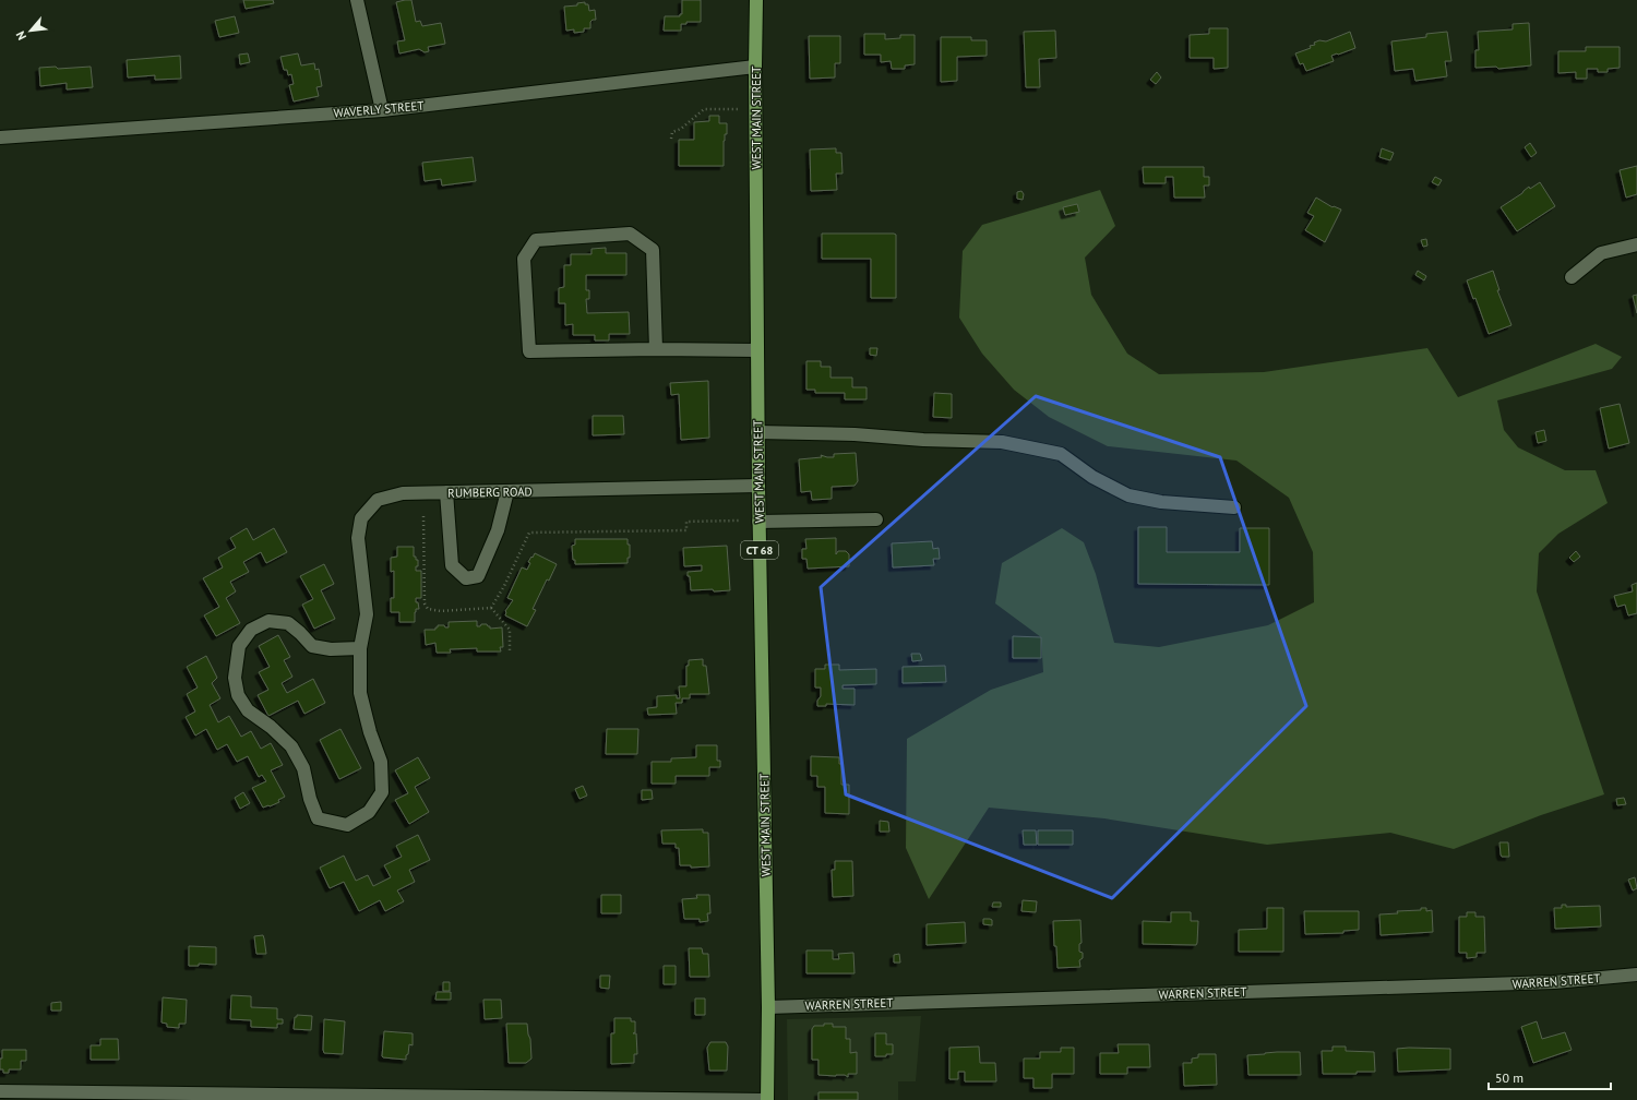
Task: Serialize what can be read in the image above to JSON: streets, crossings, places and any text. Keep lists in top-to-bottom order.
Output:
{
  "streets": {
    "main road": ["WEST MAIN STREET", "CT 68"],
    "street": ["WAVERLY STREET", "RUMBERG ROAD", "WARREN STREET"]
  },
  "crossings": [
    ["WAVERLY STREET", "WEST MAIN STREET"],
    ["WEST MAIN STREET", "RUMBERG ROAD"],
    ["WEST MAIN STREET", "WARREN STREET"]
  ],
  "scale_bar": "50 m",
  "north": "bottom left"
}
